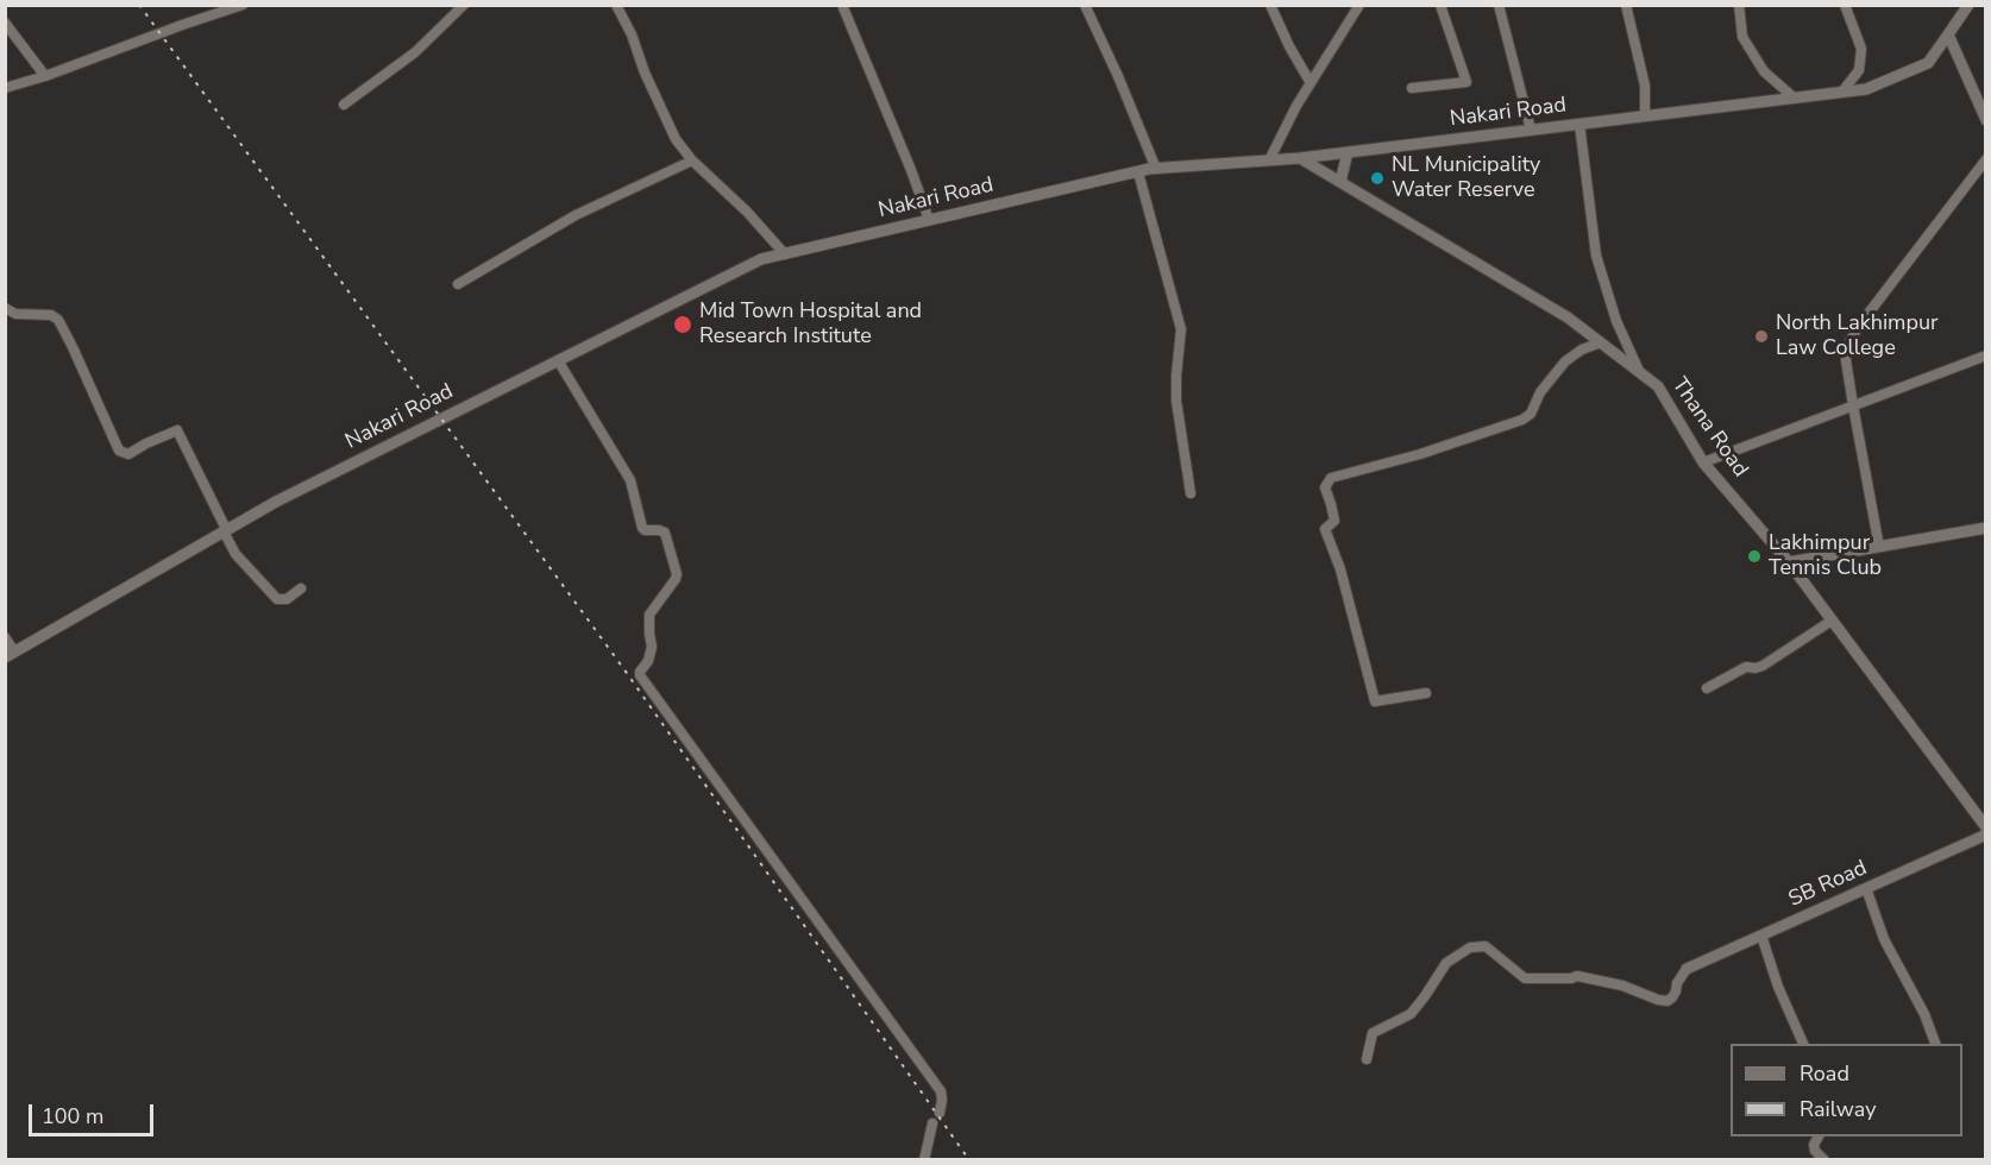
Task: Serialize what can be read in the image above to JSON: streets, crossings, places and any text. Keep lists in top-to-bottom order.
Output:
{
  "streets": {
    "street": ["Nakari Road", "Thana Road", "SB Road"]
  },
  "crossings": [
    ["Nakari Road", "Thana Road"]
  ],
  "places": [
    "NL Municipality Water Reserve",
    "Mid Town Hospital and Research Institute",
    "North Lakhimpur Law College",
    "Lakhimpur Tennis Club"
  ],
  "legend": ["Road", "Railway"],
  "scale_bar": "100 m"
}
